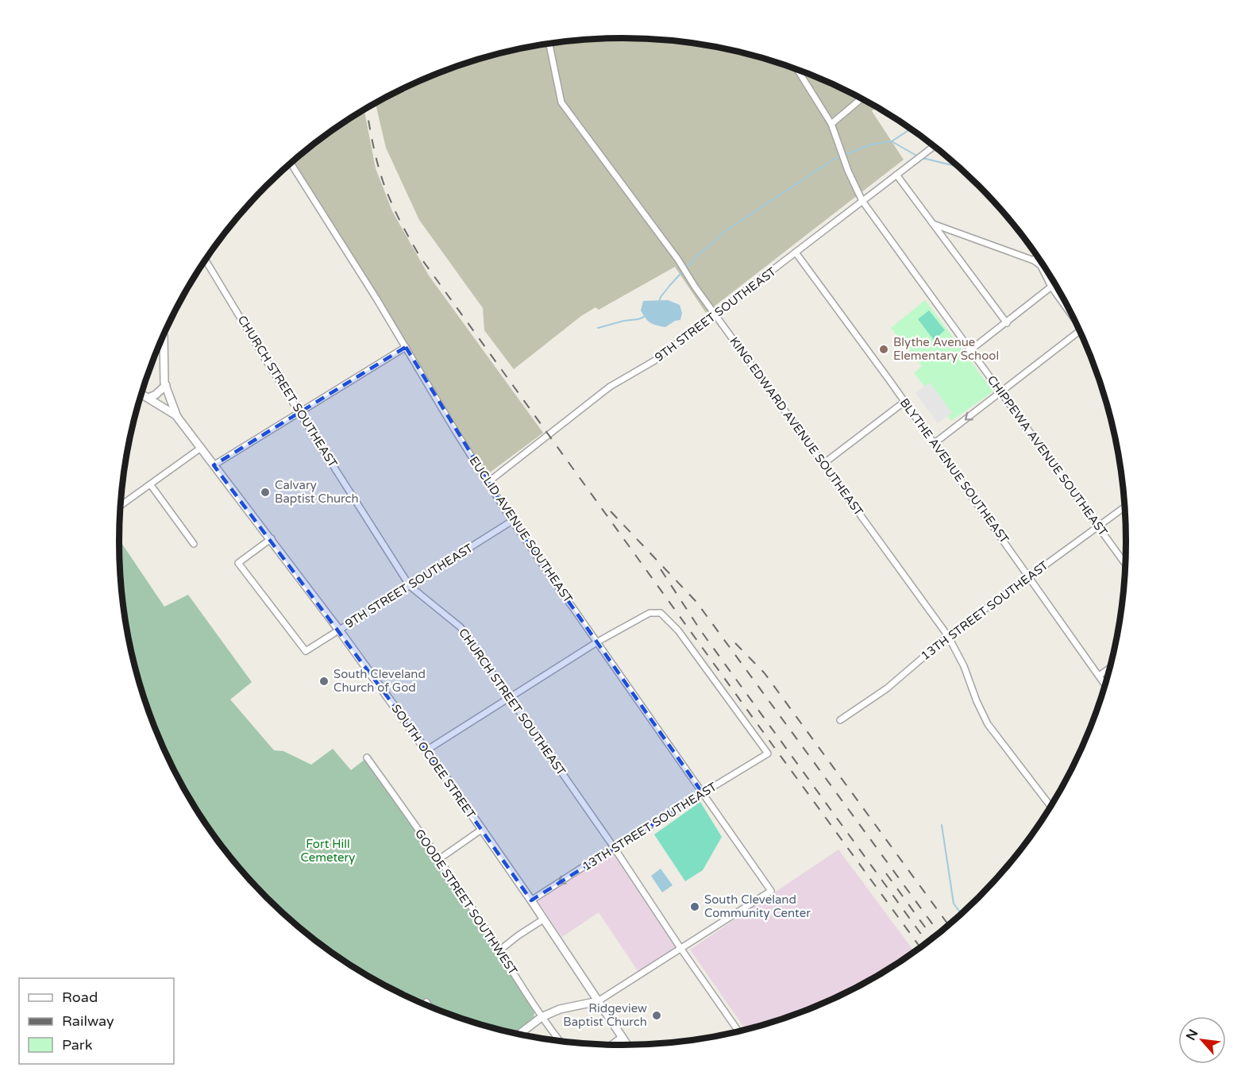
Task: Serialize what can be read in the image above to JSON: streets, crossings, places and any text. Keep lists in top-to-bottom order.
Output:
{
  "streets": {
    "street": [
      "9TH STREET SOUTHEAST",
      "CHURCH STREET SOUTHEAST",
      "KING EDWARD AVENUE SOUTHEAST",
      "CHIPPEWA AVENUE SOUTHEAST",
      "BLYTHE AVENUE SOUTHEAST",
      "EUCLID AVENUE SOUTHEAST",
      "13TH STREET SOUTHEAST",
      "SOUTH OCOEE STREET",
      "GOODE STREET SOUTHWEST"
    ]
  },
  "crossings": [
    ["9TH STREET SOUTHEAST", "CHURCH STREET SOUTHEAST"],
    ["9TH STREET SOUTHEAST", "KING EDWARD AVENUE SOUTHEAST"],
    ["9TH STREET SOUTHEAST", "CHIPPEWA AVENUE SOUTHEAST"],
    ["9TH STREET SOUTHEAST", "BLYTHE AVENUE SOUTHEAST"],
    ["9TH STREET SOUTHEAST", "EUCLID AVENUE SOUTHEAST"],
    ["9TH STREET SOUTHEAST", "SOUTH OCOEE STREET"],
    ["CHURCH STREET SOUTHEAST", "EUCLID AVENUE SOUTHEAST"],
    ["CHURCH STREET SOUTHEAST", "13TH STREET SOUTHEAST"],
    ["KING EDWARD AVENUE SOUTHEAST", "13TH STREET SOUTHEAST"],
    ["CHIPPEWA AVENUE SOUTHEAST", "13TH STREET SOUTHEAST"],
    ["BLYTHE AVENUE SOUTHEAST", "13TH STREET SOUTHEAST"],
    ["EUCLID AVENUE SOUTHEAST", "13TH STREET SOUTHEAST"],
    ["13TH STREET SOUTHEAST", "SOUTH OCOEE STREET"]
  ],
  "parks": ["Fort Hill Cemetery"],
  "places": [
    "Blythe Avenue Elementary School",
    "Calvary Baptist Church",
    "South Cleveland Church of God",
    "South Cleveland Community Center",
    "Ridgeview Baptist Church"
  ],
  "legend": ["Road", "Railway", "Park"],
  "north": "top left"
}
